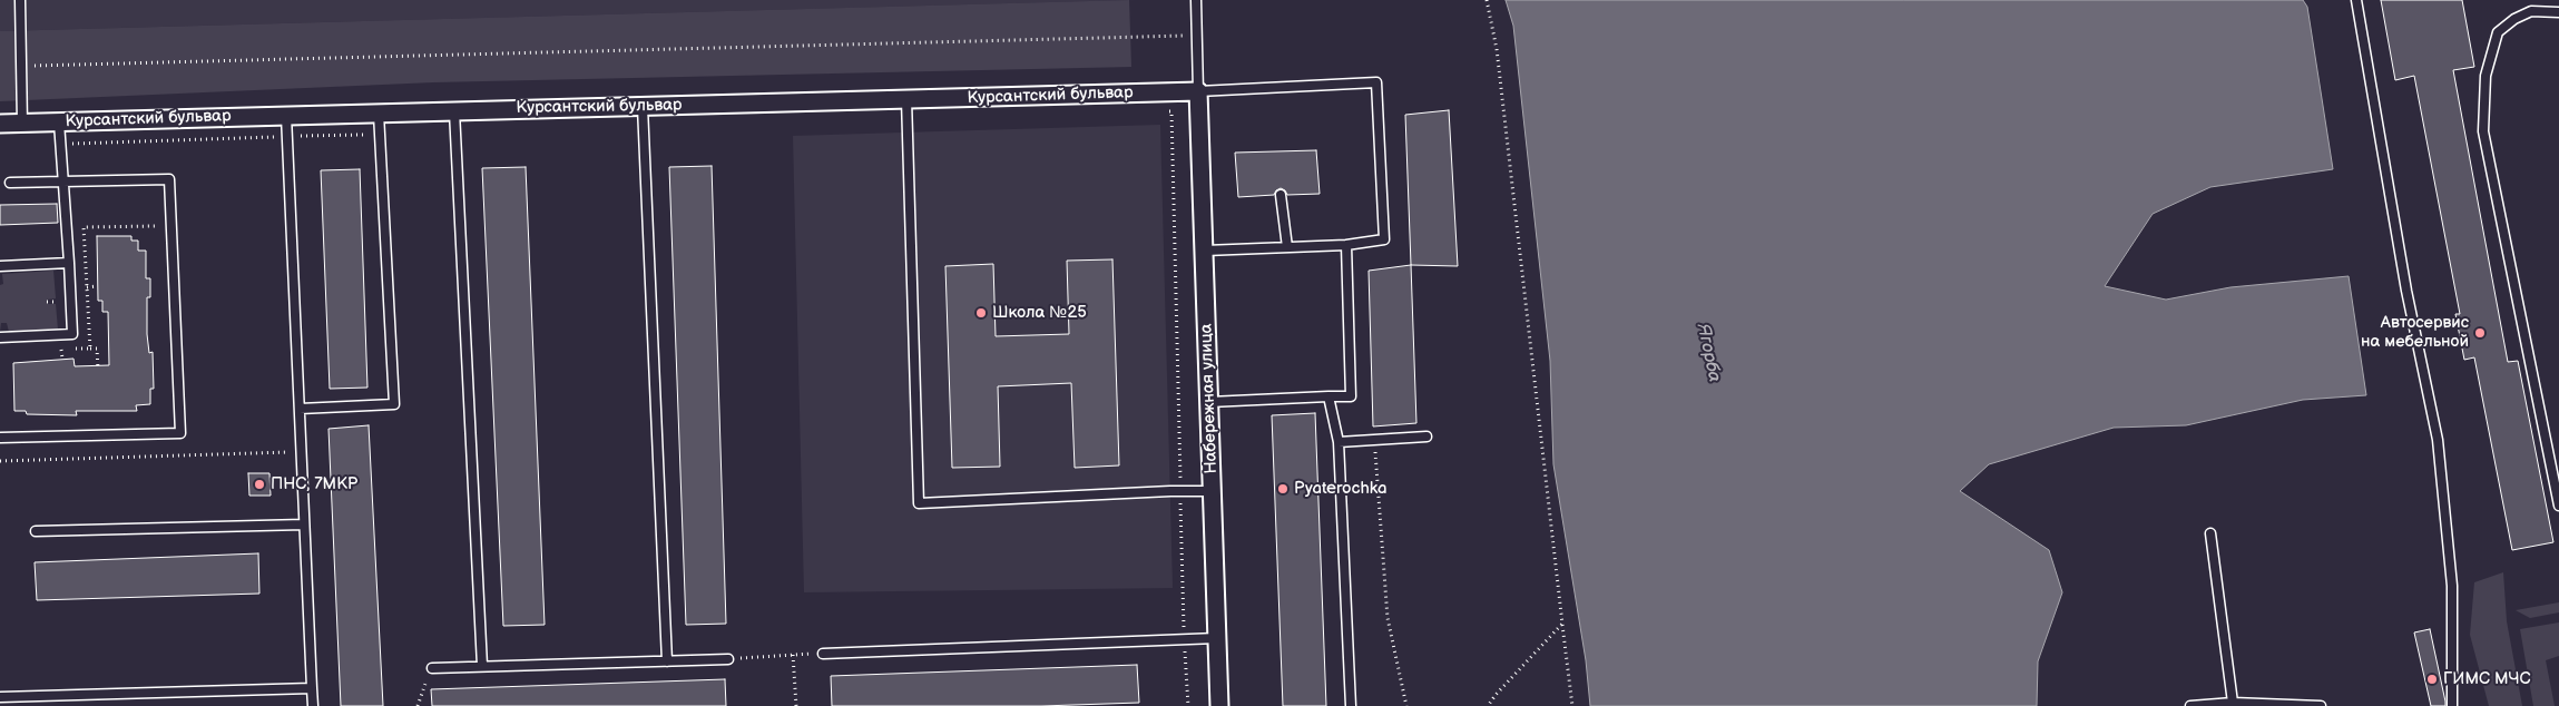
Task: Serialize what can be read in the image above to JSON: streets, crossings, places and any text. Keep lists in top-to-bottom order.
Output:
{
  "streets": {
    "street": ["Курсантский бульвар", "Набережная улица"]
  },
  "crossings": [
    ["Курсантский бульвар", "Набережная улица"]
  ],
  "water": ["Ягорба"],
  "places": [
    "Школа №25",
    "Автосервис на мебельной",
    "ПНС, 7МКР",
    "Pyaterochka",
    "ГИМС МЧС"
  ]
}
